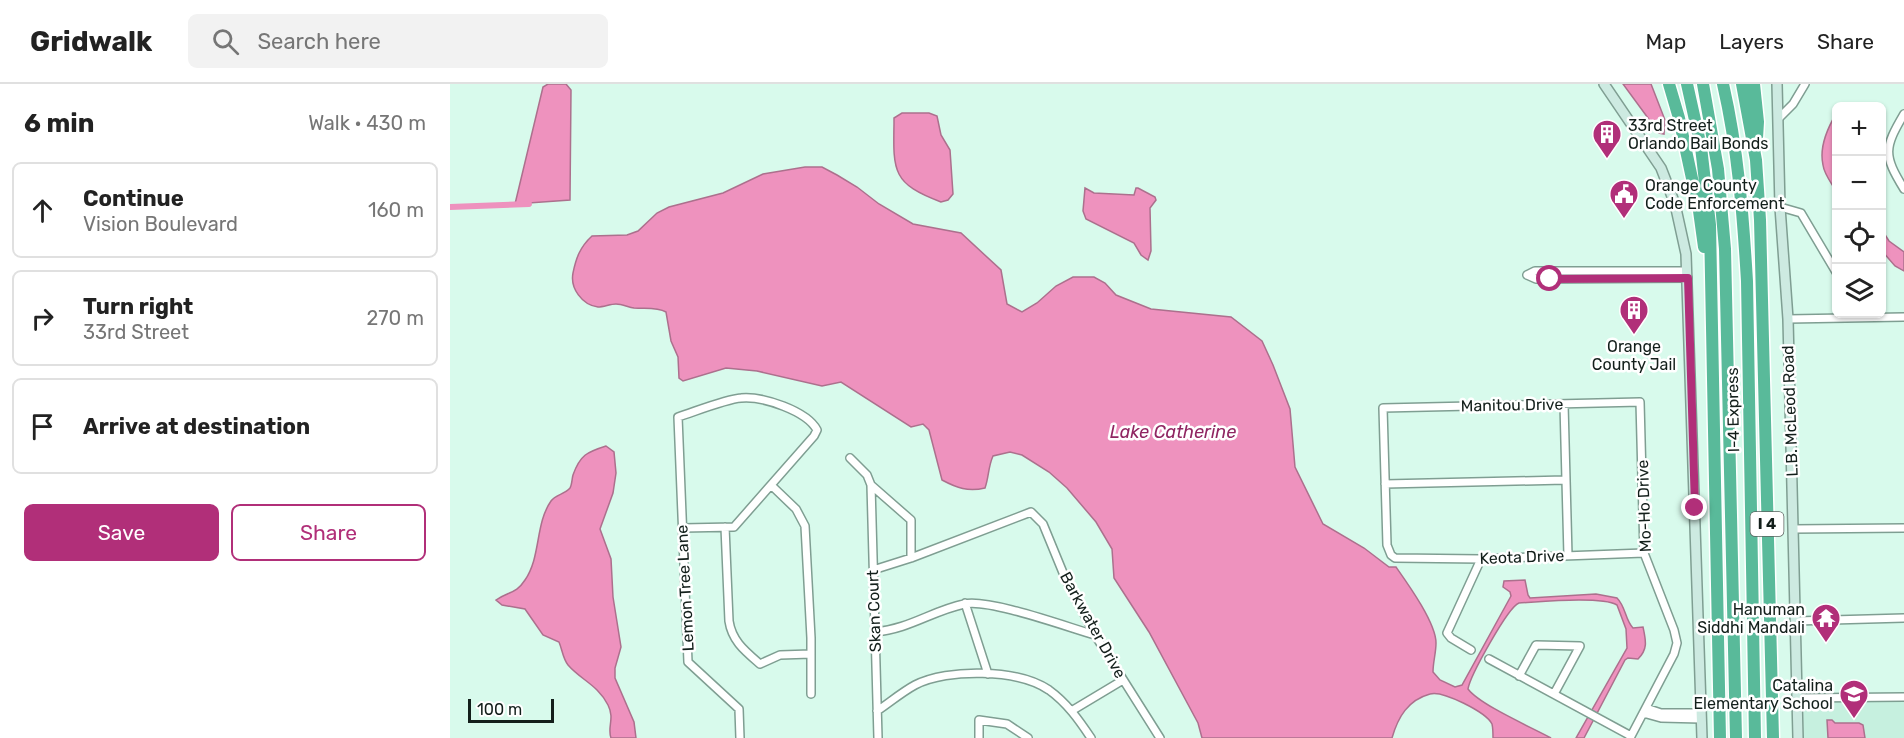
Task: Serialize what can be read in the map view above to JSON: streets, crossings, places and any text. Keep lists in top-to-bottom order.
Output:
{
  "streets": {
    "highway": ["I-4 Express", "I 4"],
    "street": [
      "Manitou Drive",
      "L.B. McLeod Road",
      "Mo-Ho Drive",
      "Keota Drive",
      "Lemon Tree Lane",
      "Skan Court",
      "Barkwater Drive"
    ]
  },
  "crossings": [
    ["Manitou Drive", "Mo-Ho Drive"],
    ["Manitou Drive", "Keota Drive"],
    ["Mo-Ho Drive", "Keota Drive"]
  ],
  "water": ["Lake Catherine"],
  "places": {
    "building": ["33rd Street Orlando Bail Bonds", "Orange County Jail"],
    "public building": ["Orange County Code Enforcement"],
    "temple": ["Hanuman Siddhi Mandali"],
    "school or university": ["Catalina Elementary School"]
  },
  "scale_bar": "100 m",
  "page": {
    "header": "Gridwalk",
    "search": "Search here",
    "nav": ["Map", "Layers", "Share"],
    "heading": ["6 min", "Walk · 430 m"],
    "map_buttons": ["+", "−"],
    "list": [
      ["Continue", "Vision Boulevard", "160 m"],
      ["Turn right", "33rd Street", "270 m"],
      "Arrive at destination"
    ],
    "buttons": ["Save", "Share"],
    "scale": "100 m"
  }
}
